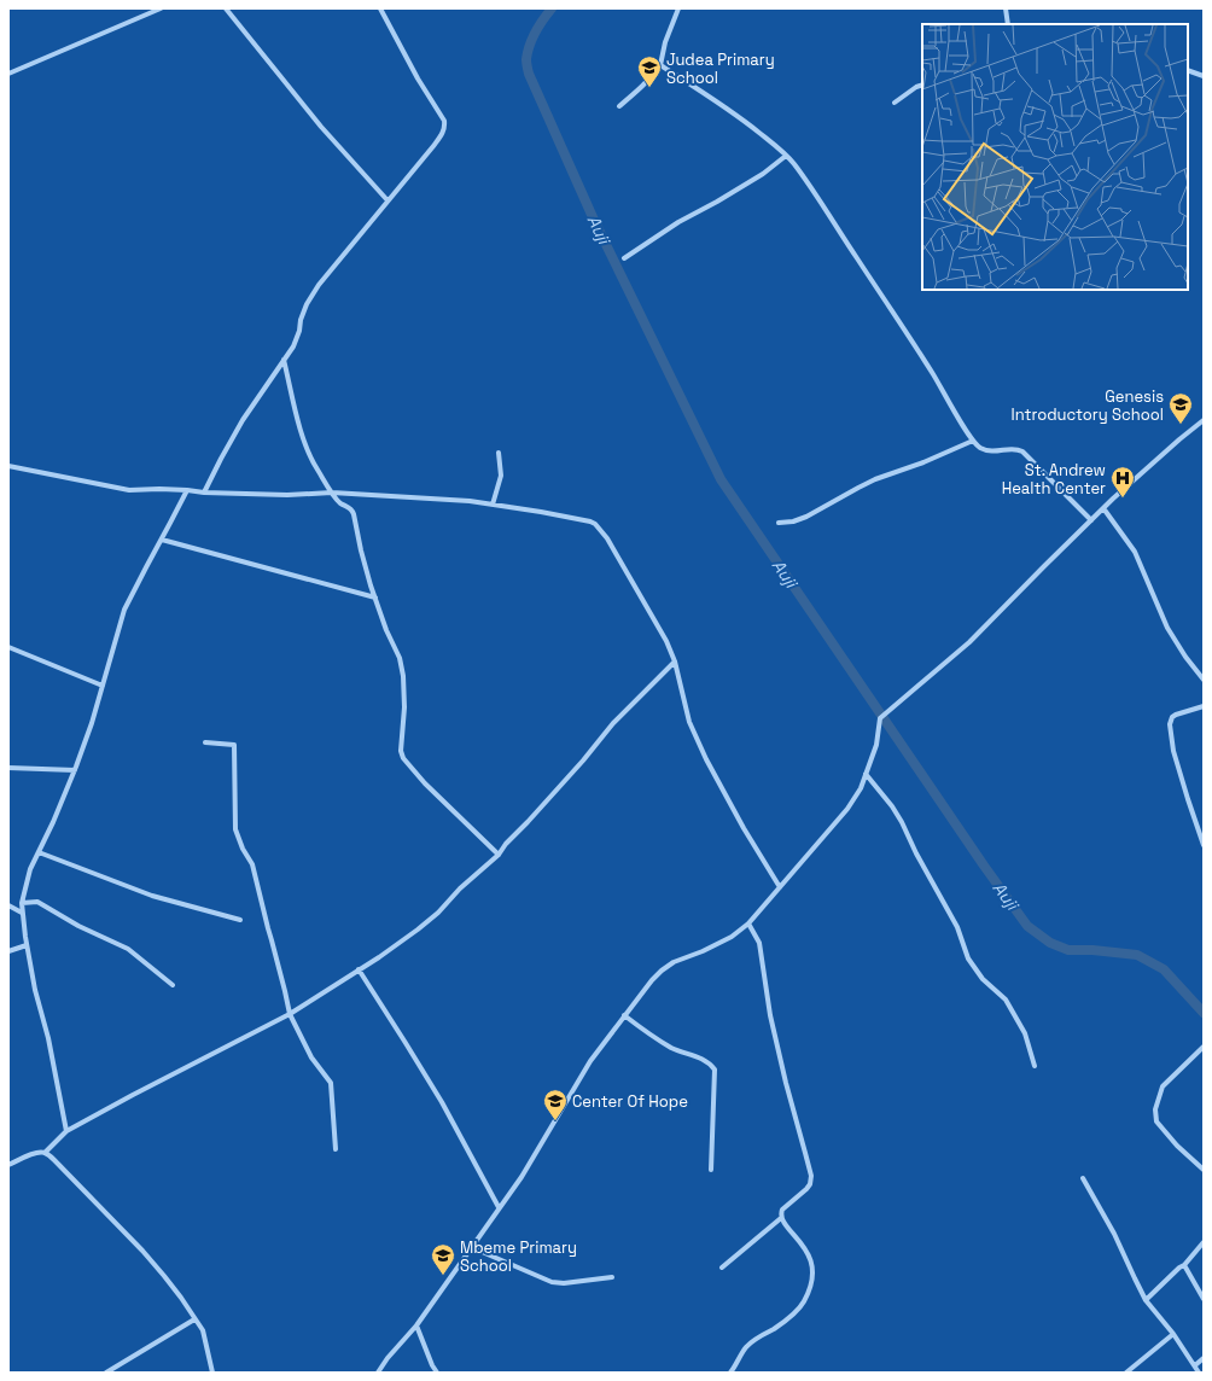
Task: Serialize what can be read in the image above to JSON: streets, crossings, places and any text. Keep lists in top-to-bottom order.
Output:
{
  "water": ["Auji"],
  "places": {
    "school or university": [
      "Judea Primary School",
      "Genesis Introductory School",
      "Center Of Hope",
      "Mbeme Primary School"
    ],
    "hospital": ["St. Andrew Health Center"]
  }
}
